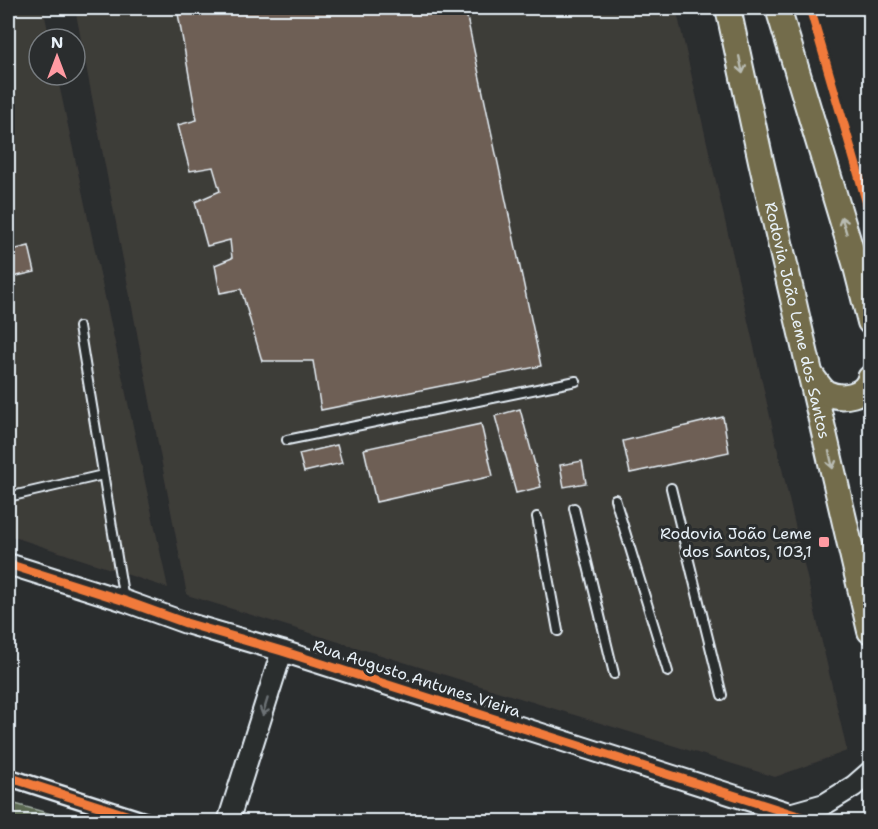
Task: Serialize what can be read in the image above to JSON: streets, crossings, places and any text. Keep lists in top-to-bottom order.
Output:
{
  "streets": {
    "main road": ["Rodovia João Leme dos Santos"],
    "street": ["Rua Augusto Antunes Vieira"]
  },
  "places": {
    "transit": ["Rodovia João Leme dos Santos, 103,1"]
  },
  "north": "top"
}
